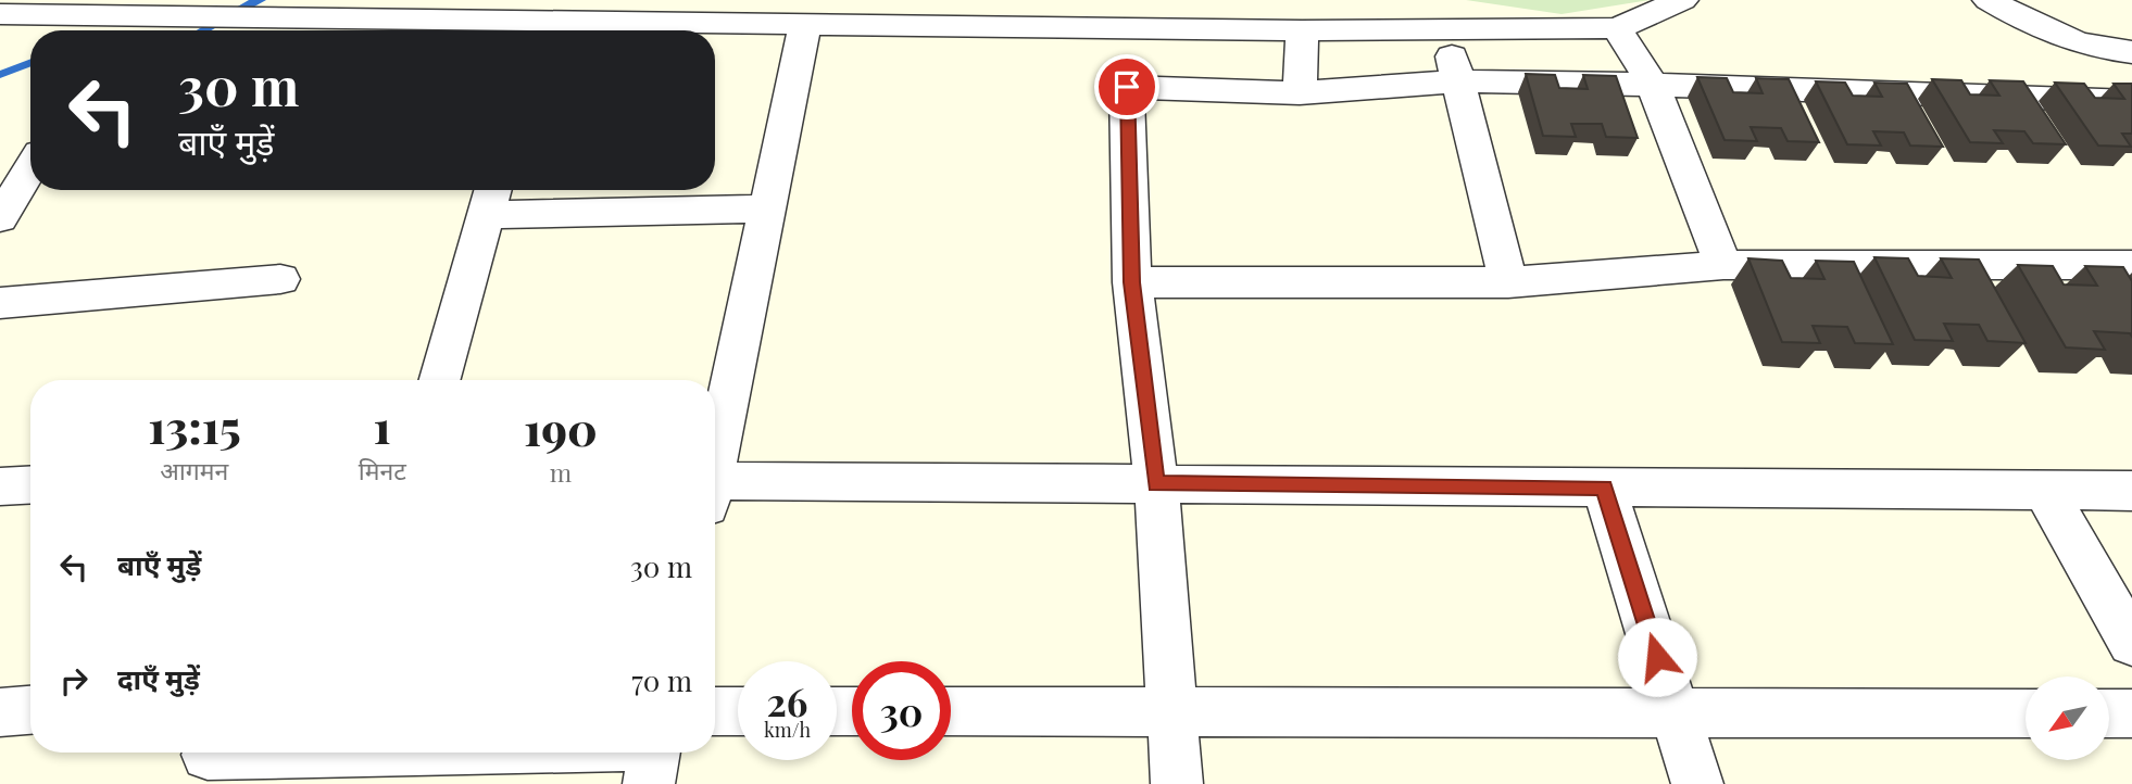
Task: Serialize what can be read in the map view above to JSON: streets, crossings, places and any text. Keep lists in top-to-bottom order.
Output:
{
  "north": "bottom left",
  "page": {
    "turn": ["30 m", "बाएँ मुड़ें"],
    "eta": [
      "13:15",
      "आगमन",
      "1",
      "मिनट",
      "190",
      "m"
    ],
    "list": [
      {
        "name": "बाएँ मुड़ें",
        "value": "30 m"
      },
      {
        "name": "दाएँ मुड़ें",
        "value": "70 m"
      }
    ],
    "speed": "26 km/h",
    "limit": "30"
  }
}
